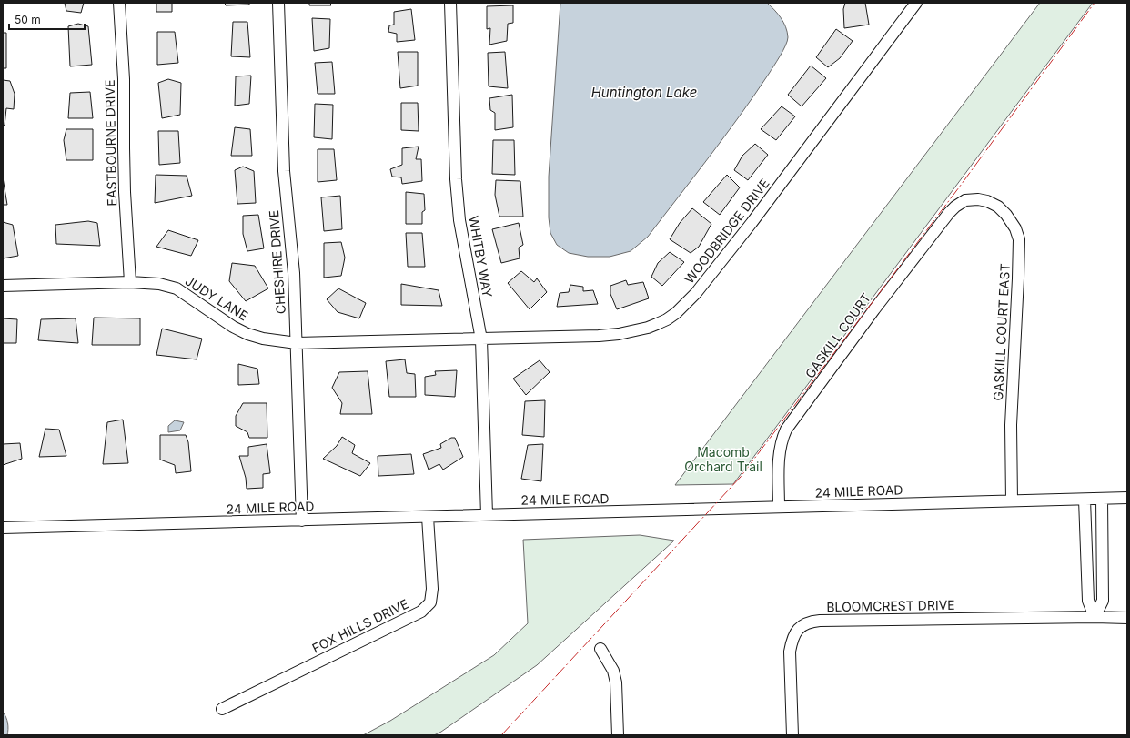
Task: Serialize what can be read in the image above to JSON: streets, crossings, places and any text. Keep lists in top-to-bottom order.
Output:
{
  "streets": {
    "street": [
      "EASTBOURNE DRIVE",
      "WOODBRIDGE DRIVE",
      "WHITBY WAY",
      "CHESHIRE DRIVE",
      "JUDY LANE",
      "GASKILL COURT EAST",
      "GASKILL COURT",
      "24 MILE ROAD",
      "BLOOMCREST DRIVE",
      "FOX HILLS DRIVE"
    ]
  },
  "crossings": [
    ["EASTBOURNE DRIVE", "JUDY LANE"],
    ["WOODBRIDGE DRIVE", "WHITBY WAY"],
    ["WOODBRIDGE DRIVE", "JUDY LANE"],
    ["WHITBY WAY", "JUDY LANE"],
    ["WHITBY WAY", "24 MILE ROAD"],
    ["CHESHIRE DRIVE", "JUDY LANE"],
    ["CHESHIRE DRIVE", "24 MILE ROAD"],
    ["GASKILL COURT EAST", "GASKILL COURT"],
    ["GASKILL COURT EAST", "24 MILE ROAD"],
    ["GASKILL COURT", "24 MILE ROAD"],
    ["24 MILE ROAD", "FOX HILLS DRIVE"]
  ],
  "water": ["Huntington Lake"],
  "parks": ["Macomb Orchard Trail"],
  "scale_bar": "50 m"
}
